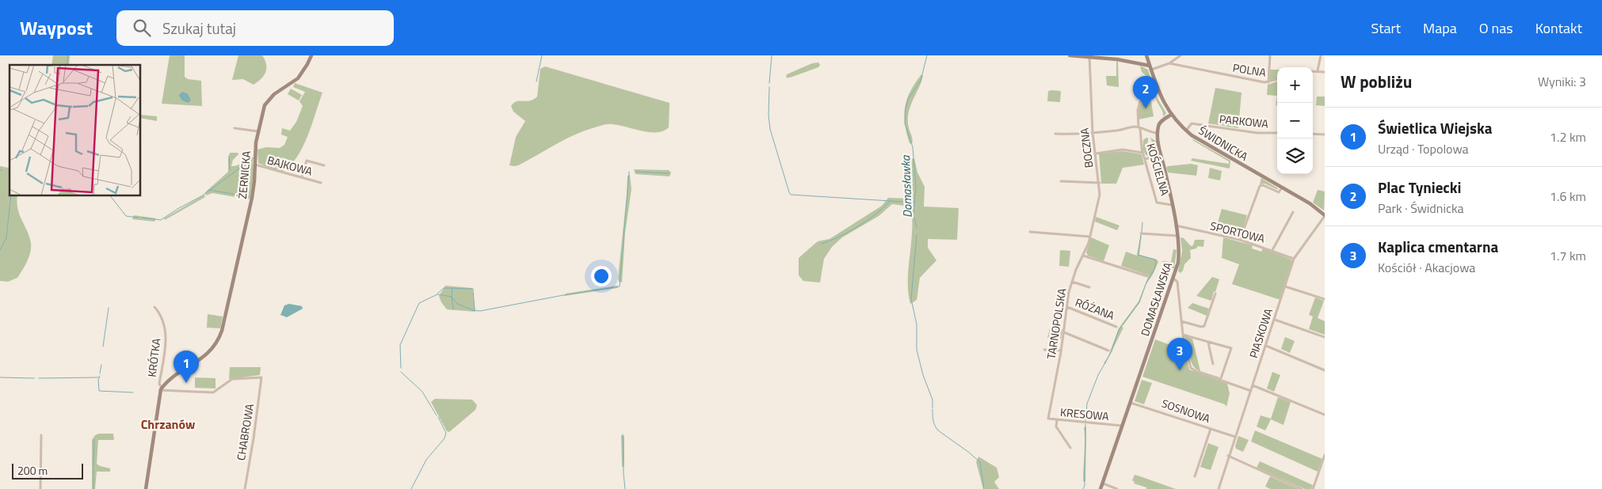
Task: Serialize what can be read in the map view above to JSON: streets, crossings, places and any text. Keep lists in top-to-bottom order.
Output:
{
  "streets": {
    "street": [
      "POLNA",
      "PARKOWA",
      "ŚWIDNICKA",
      "BOCZNA",
      "BAJKOWA",
      "KOŚCIELNA",
      "ŻERNICKA",
      "SPORTOWA",
      "DOMASŁAWSKA",
      "RÓŻANA",
      "TARNOPOLSKA",
      "PIASKOWA",
      "KRÓTKA",
      "SOSNOWA",
      "KRESOWA",
      "CHABROWA"
    ]
  },
  "crossings": [
    ["PARKOWA", "ŚWIDNICKA"],
    ["ŚWIDNICKA", "PIASKOWA"],
    ["BOCZNA", "KOŚCIELNA"],
    ["BOCZNA", "TARNOPOLSKA"],
    ["BAJKOWA", "ŻERNICKA"],
    ["KOŚCIELNA", "DOMASŁAWSKA"],
    ["ŻERNICKA", "KRÓTKA"],
    ["ŻERNICKA", "CHABROWA"],
    ["SPORTOWA", "DOMASŁAWSKA"],
    ["SPORTOWA", "PIASKOWA"],
    ["DOMASŁAWSKA", "SOSNOWA"],
    ["DOMASŁAWSKA", "KRESOWA"],
    ["RÓŻANA", "TARNOPOLSKA"],
    ["TARNOPOLSKA", "KRESOWA"],
    ["PIASKOWA", "SOSNOWA"],
    ["KRÓTKA", "CHABROWA"]
  ],
  "districts": ["Chrzanów"],
  "water": ["Domasławka"],
  "scale_bar": "200 m",
  "page": {
    "header": "Waypost",
    "search": "Szukaj tutaj",
    "nav": [
      "Start",
      "Mapa",
      "O nas",
      "Kontakt"
    ],
    "heading": ["W pobliżu", "Wyniki: 3"],
    "map_buttons": ["+", "−"],
    "pins": ["2", "3", "1"],
    "list": [
      {
        "mark": "1",
        "name": "Świetlica Wiejska",
        "note": "Urząd · Topolowa",
        "value": "1.2 km"
      },
      {
        "mark": "2",
        "name": "Plac Tyniecki",
        "note": "Park · Świdnicka",
        "value": "1.6 km"
      },
      {
        "mark": "3",
        "name": "Kaplica cmentarna",
        "note": "Kościół · Akacjowa",
        "value": "1.7 km"
      }
    ],
    "scale": "200 m"
  }
}
